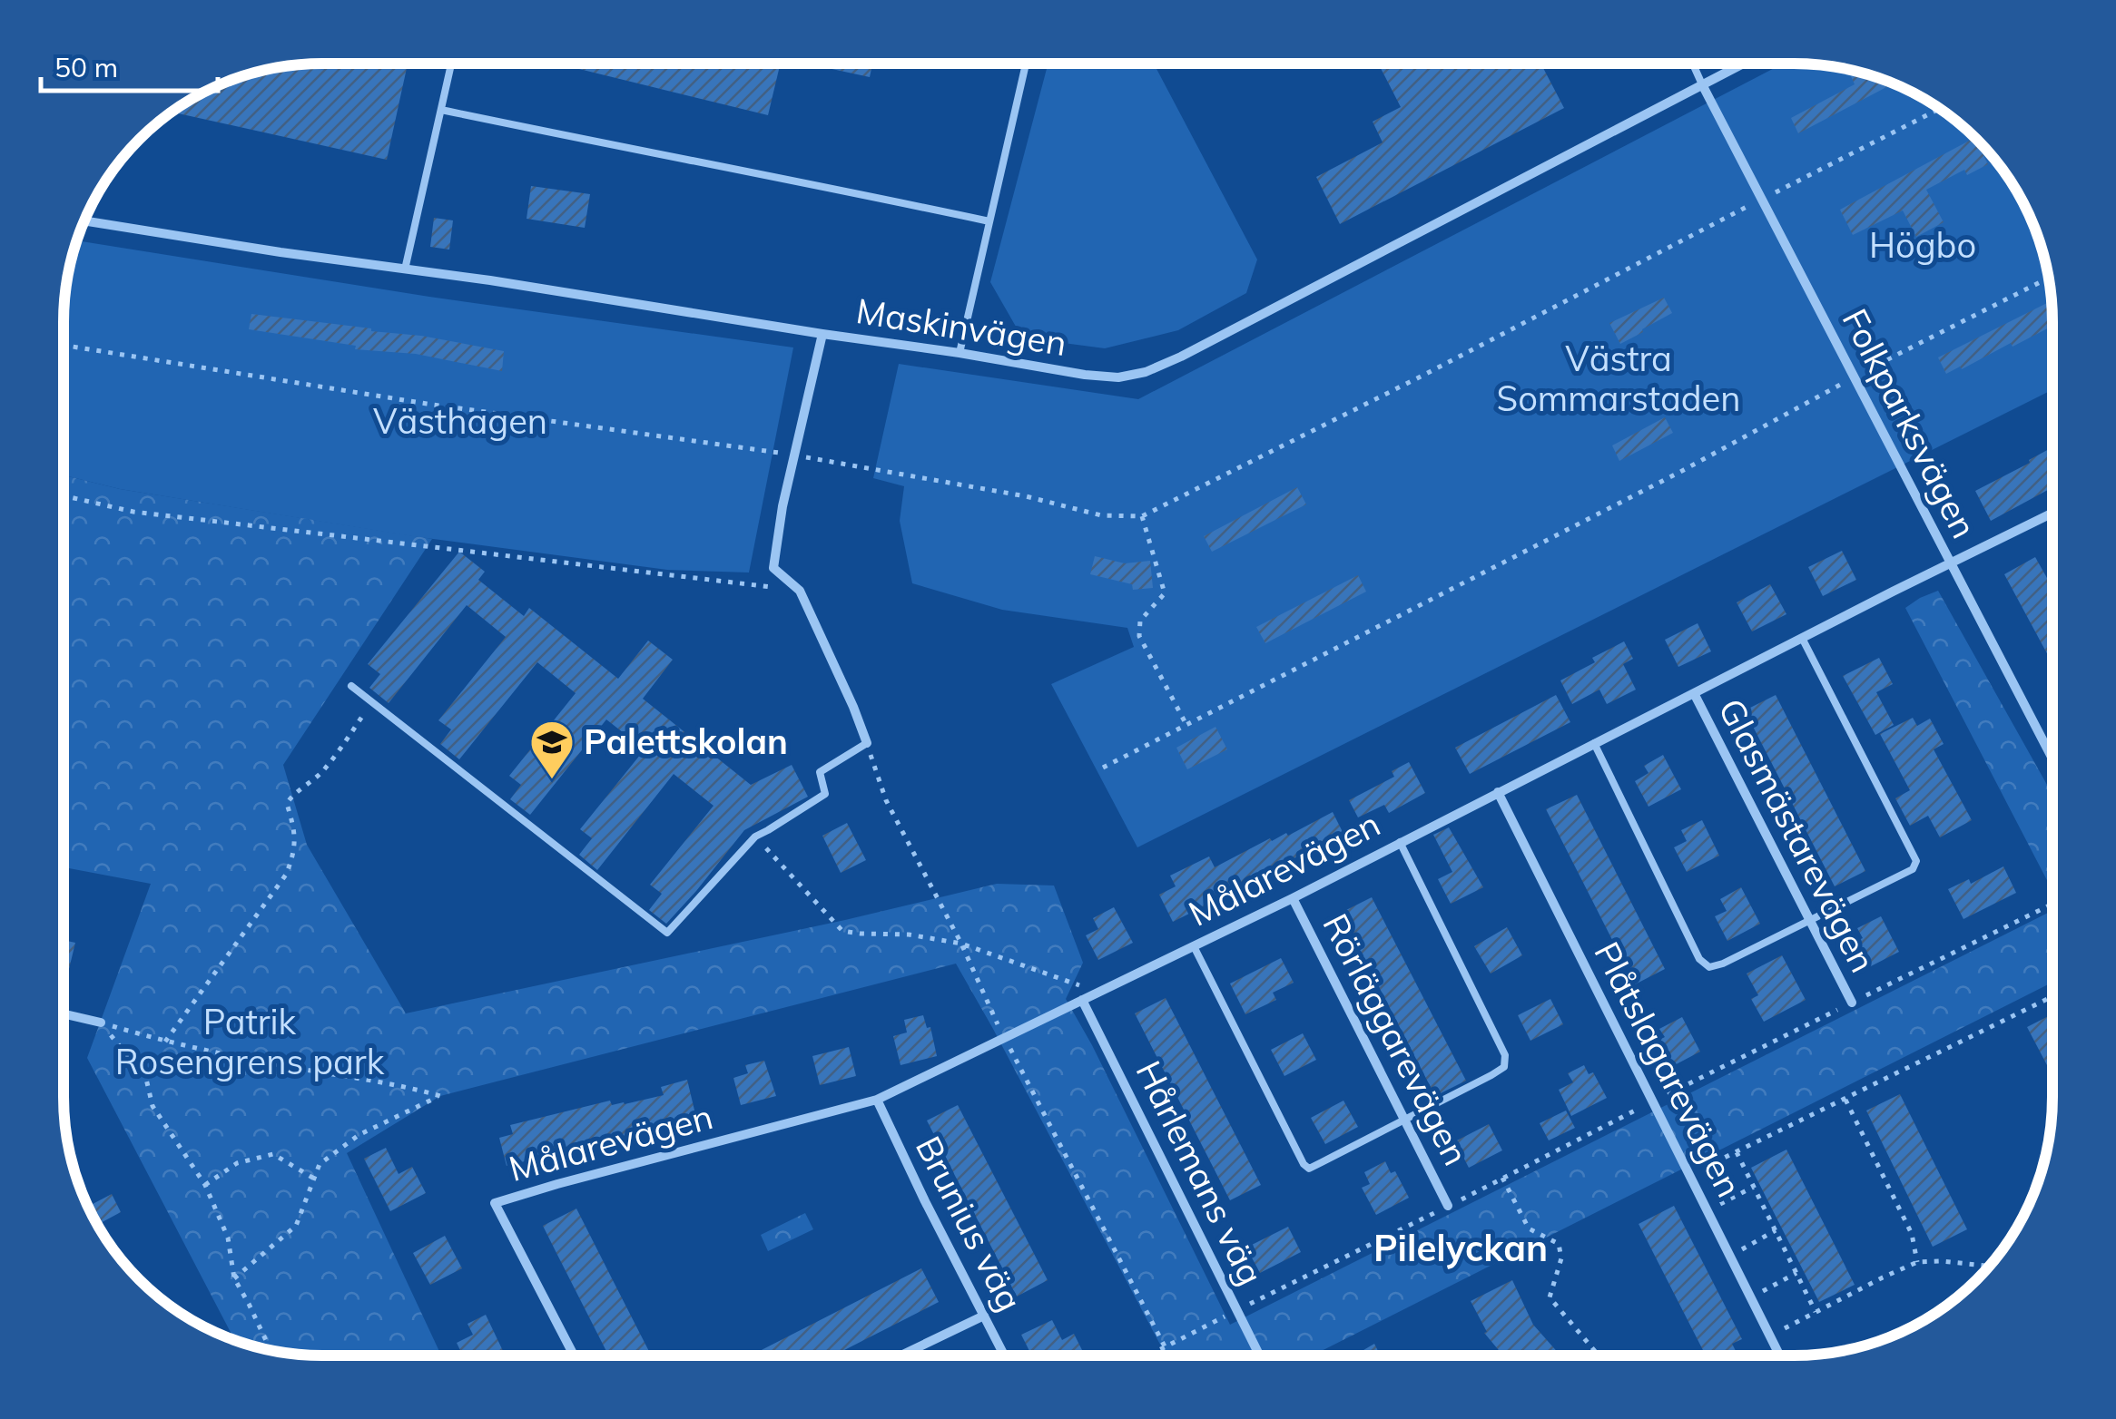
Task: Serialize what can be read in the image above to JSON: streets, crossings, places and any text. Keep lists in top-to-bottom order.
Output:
{
  "streets": {
    "street": [
      "Maskinvägen",
      "Folkparksvägen",
      "Glasmästarevägen",
      "Målarevägen",
      "Rörläggarevägen",
      "Plåtslagarevägen",
      "Hårlemans väg",
      "Brunius väg"
    ]
  },
  "crossings": [
    ["Maskinvägen", "Folkparksvägen"],
    ["Folkparksvägen", "Målarevägen"],
    ["Glasmästarevägen", "Målarevägen"],
    ["Målarevägen", "Rörläggarevägen"],
    ["Målarevägen", "Plåtslagarevägen"],
    ["Målarevägen", "Hårlemans väg"],
    ["Målarevägen", "Brunius väg"]
  ],
  "districts": ["Pilelyckan"],
  "parks": [
    "Högbo",
    "Västra Sommarstaden",
    "Västhagen",
    "Patrik Rosengrens park"
  ],
  "places": {
    "school or university": ["Palettskolan"]
  },
  "scale_bar": "50 m"
}
